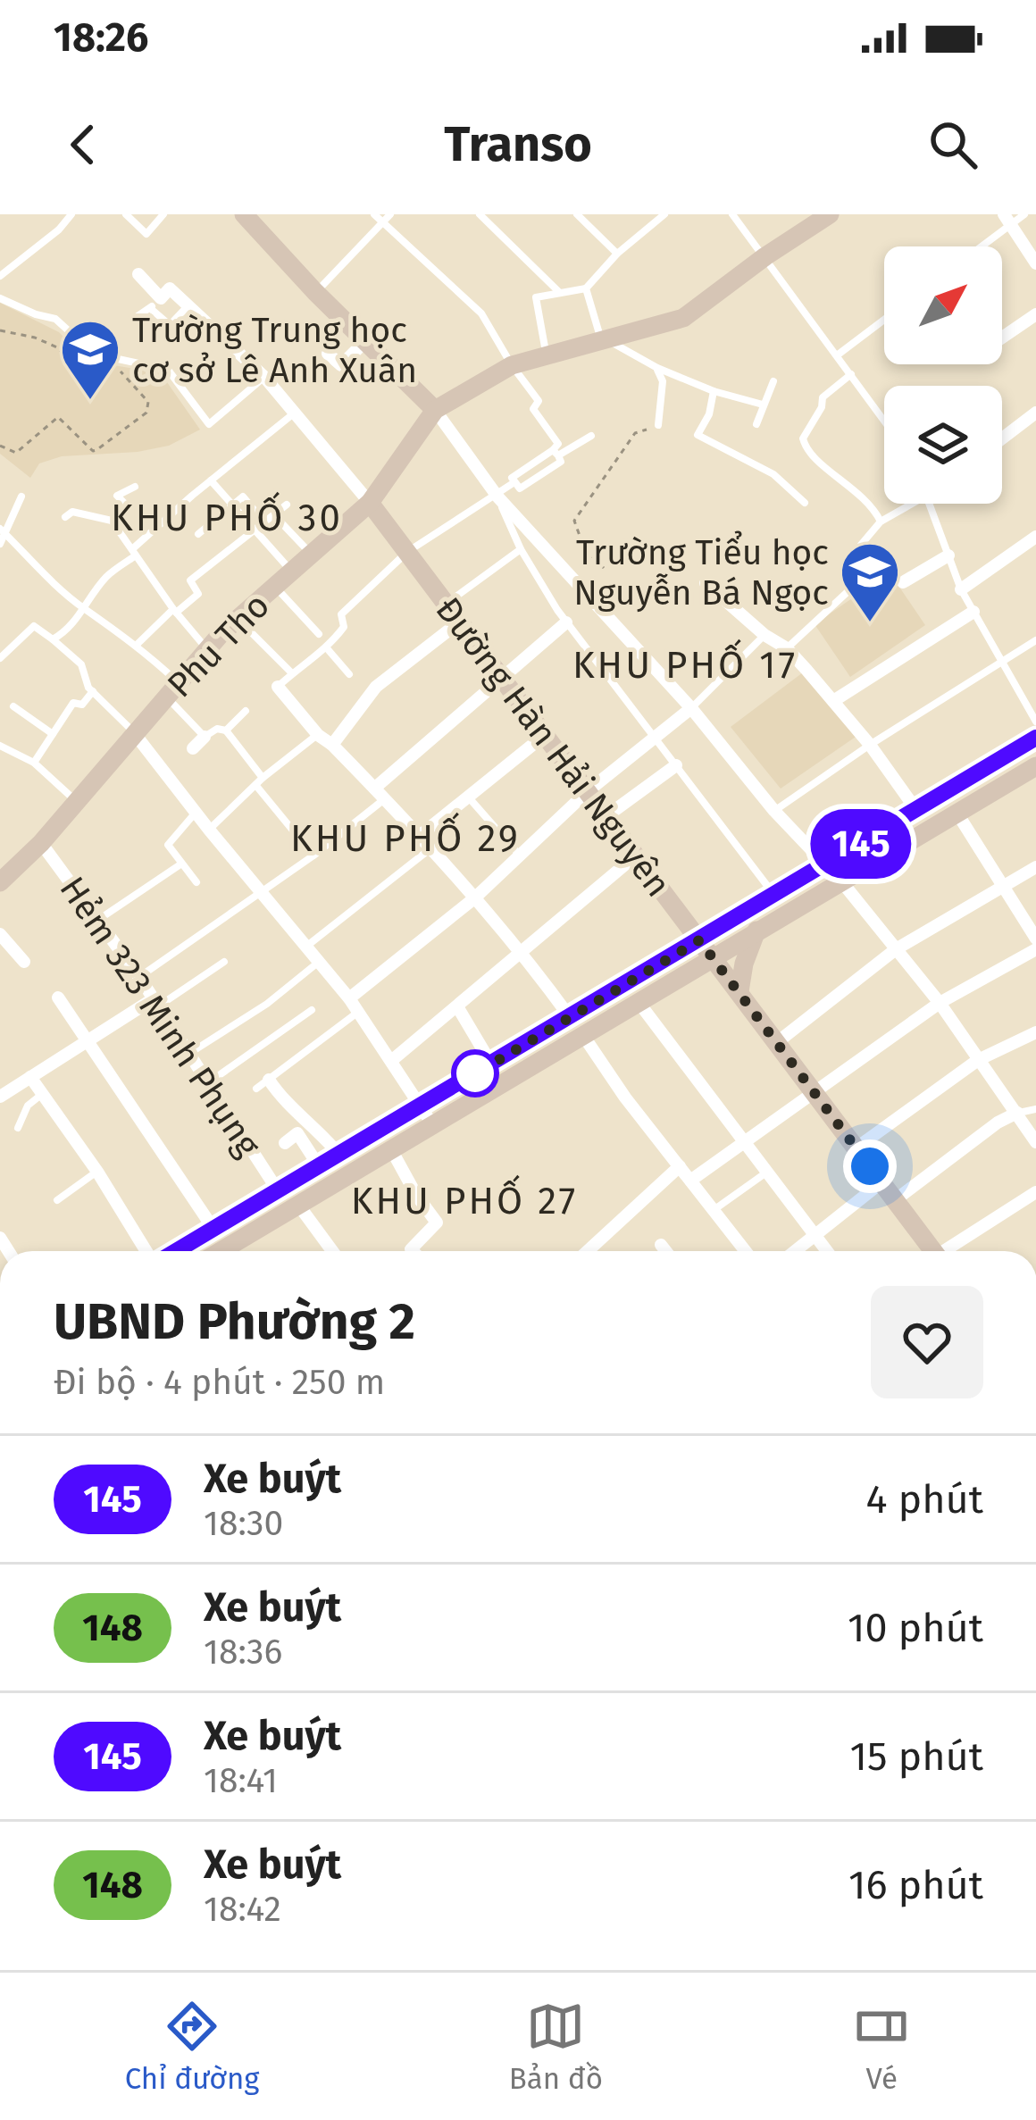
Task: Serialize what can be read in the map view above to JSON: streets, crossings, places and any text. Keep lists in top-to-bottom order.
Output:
{
  "streets": {
    "main road": ["Phu Tho", "Đường Hàn Hải Nguyên"],
    "street": ["Hẻm 323 Minh Phụng"]
  },
  "crossings": [
    ["Phu Tho", "Đường Hàn Hải Nguyên"],
    ["Phu Tho", "Hẻm 323 Minh Phụng"]
  ],
  "districts": [
    "KHU PHỐ 30",
    "KHU PHỐ 17",
    "KHU PHỐ 29",
    "KHU PHỐ 27"
  ],
  "places": {
    "school or university": ["Trường Trung học cơ sở Lê Anh Xuân", "Trường Tiểu học Nguyễn Bá Ngọc"]
  },
  "lines": ["bus line 145"],
  "north": "top right",
  "page": {
    "status": "18:26",
    "header": "Transo",
    "on_map": "145",
    "heading": ["UBND Phường 2", "Đi bộ · 4 phút · 250 m"],
    "list": [
      {
        "mark": "145",
        "name": "Xe buýt",
        "note": "18:30",
        "value": "4 phút"
      },
      {
        "mark": "148",
        "name": "Xe buýt",
        "note": "18:36",
        "value": "10 phút"
      },
      {
        "mark": "145",
        "name": "Xe buýt",
        "note": "18:41",
        "value": "15 phút"
      },
      {
        "mark": "148",
        "name": "Xe buýt",
        "note": "18:42",
        "value": "16 phút"
      }
    ],
    "tabs": ["Chỉ đường", "Bản đồ", "Vé"]
  }
}
